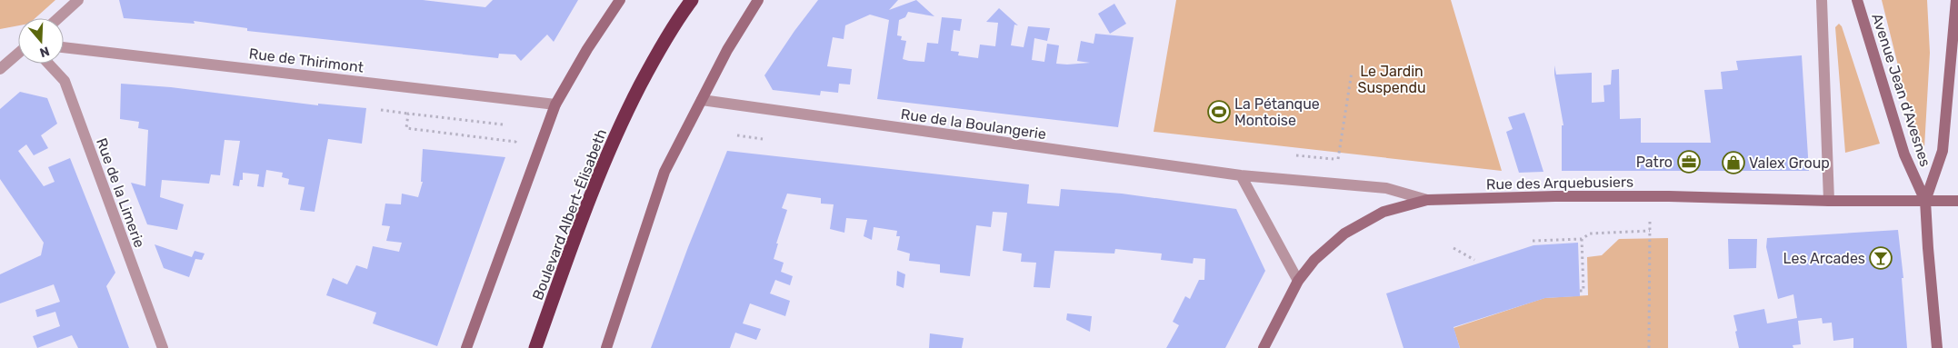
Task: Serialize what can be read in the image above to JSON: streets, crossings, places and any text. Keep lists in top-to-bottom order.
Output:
{
  "streets": {
    "highway": ["Boulevard Albert-Élisabeth"],
    "street": [
      "Rue de Thirimont",
      "Avenue Jean d'Avesnes",
      "Rue de la Boulangerie",
      "Rue des Arquebusiers",
      "Rue de la Limerie"
    ]
  },
  "crossings": [
    ["Avenue Jean d'Avesnes", "Rue des Arquebusiers"],
    ["Rue de la Boulangerie", "Rue des Arquebusiers"]
  ],
  "parks": ["Le Jardin Suspendu"],
  "places": {
    "sports": ["La Pétanque Montoise"],
    "office": ["Patro"],
    "shop": ["Valex Group"],
    "bar": ["Les Arcades"]
  },
  "north": "bottom"
}
